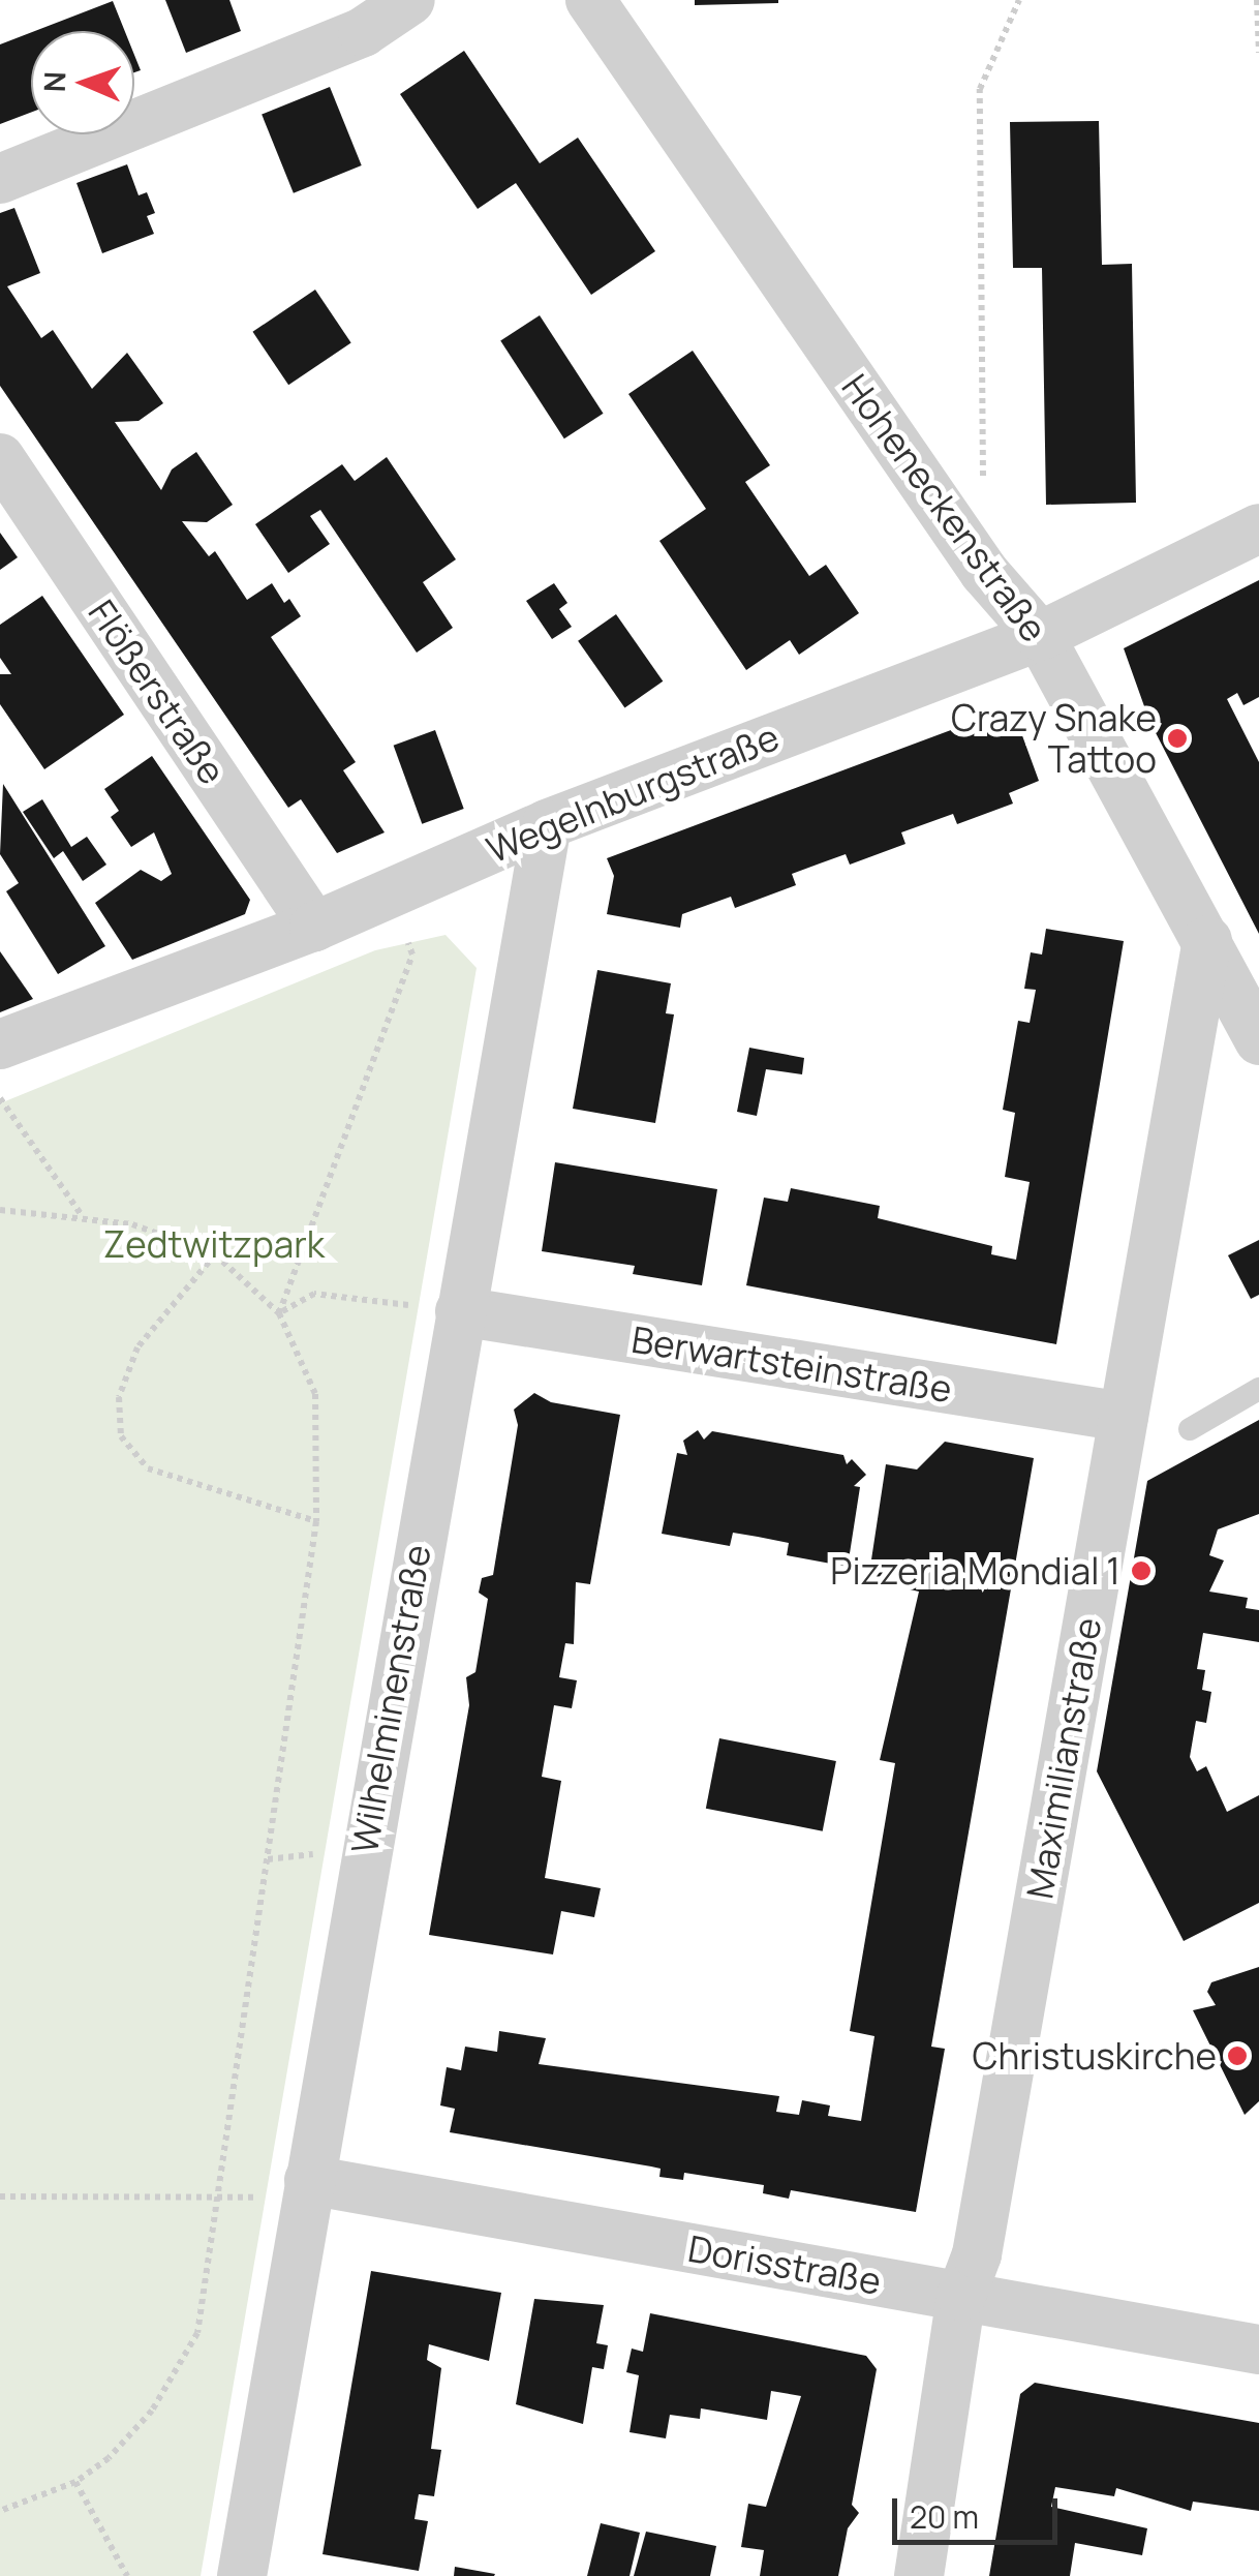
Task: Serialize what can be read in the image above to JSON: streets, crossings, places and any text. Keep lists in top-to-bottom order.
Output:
{
  "streets": {
    "street": [
      "Hoheneckenstraße",
      "Flößerstraße",
      "Wegelnburgstraße",
      "Berwartsteinstraße",
      "Wilhelminenstraße",
      "Maximilianstraße",
      "Dorisstraße"
    ]
  },
  "crossings": [
    ["Hoheneckenstraße", "Wegelnburgstraße"],
    ["Hoheneckenstraße", "Maximilianstraße"],
    ["Flößerstraße", "Wegelnburgstraße"],
    ["Wegelnburgstraße", "Wilhelminenstraße"],
    ["Berwartsteinstraße", "Wilhelminenstraße"],
    ["Berwartsteinstraße", "Maximilianstraße"],
    ["Wilhelminenstraße", "Dorisstraße"],
    ["Maximilianstraße", "Dorisstraße"]
  ],
  "parks": ["Zedtwitzpark"],
  "places": ["Crazy Snake Tattoo", "Pizzeria Mondial 1", "Christuskirche"],
  "scale_bar": "20 m",
  "north": "left"
}
